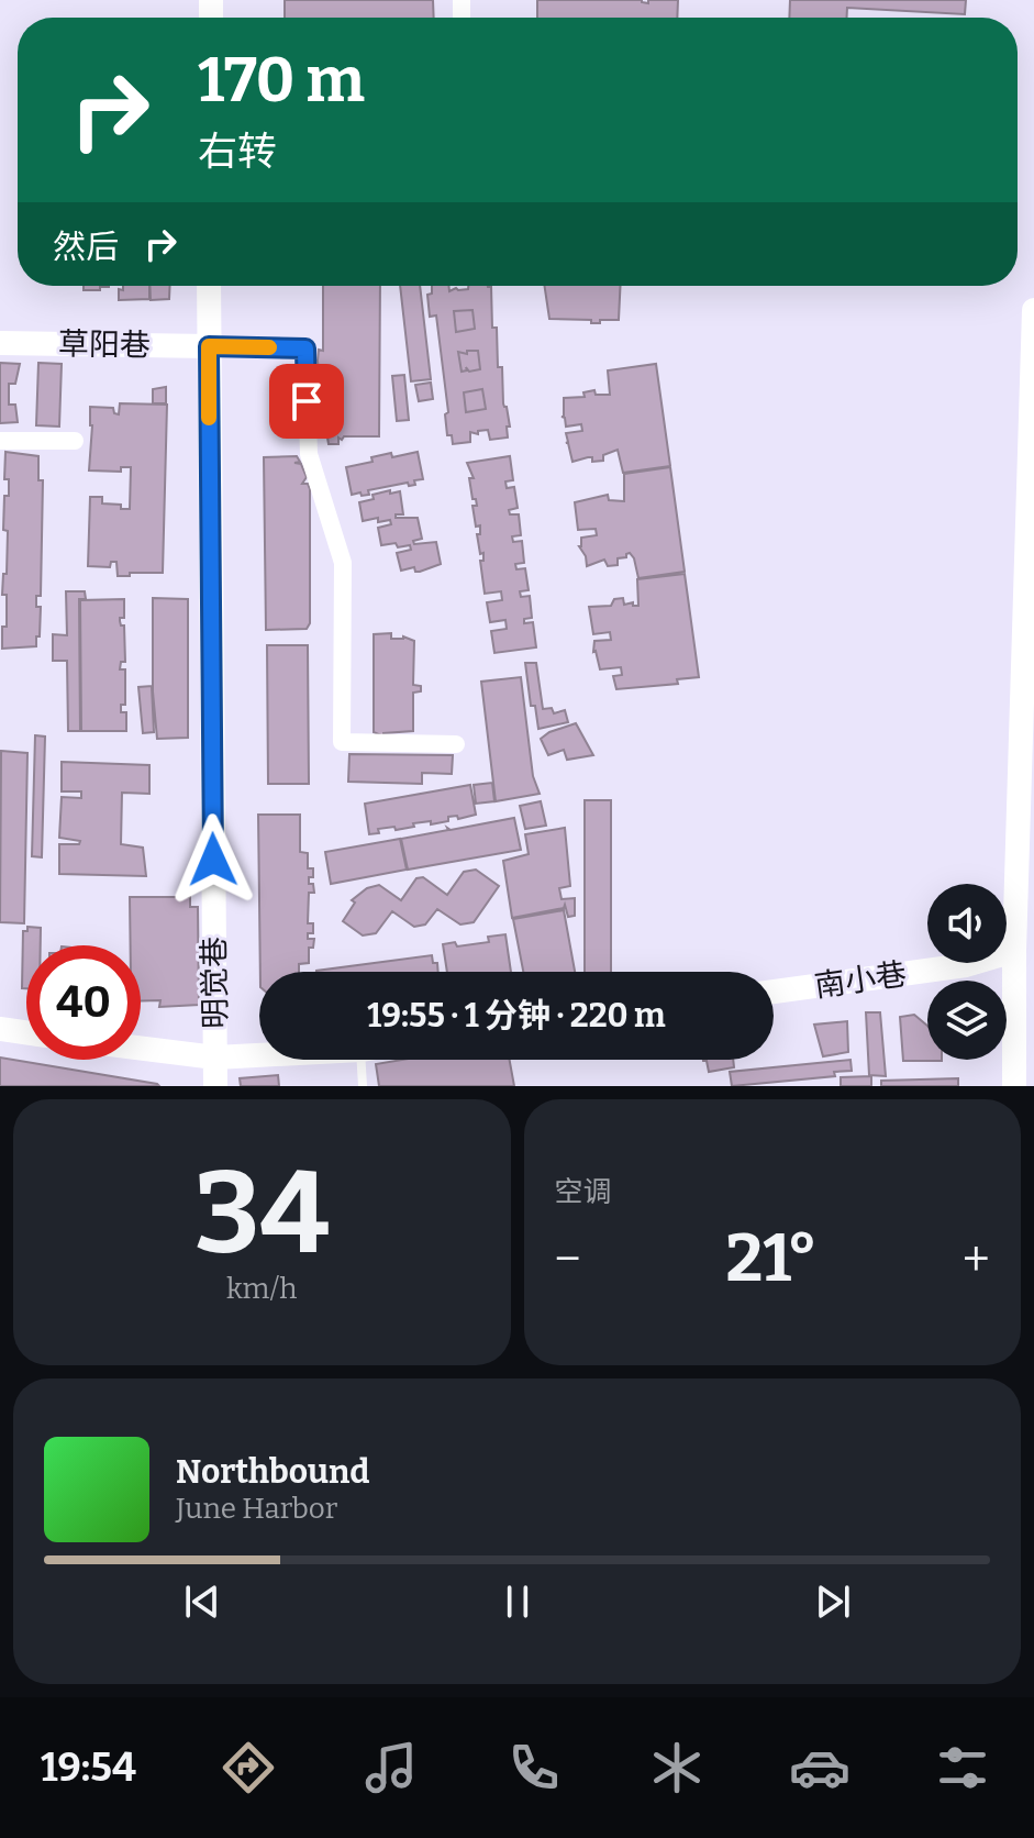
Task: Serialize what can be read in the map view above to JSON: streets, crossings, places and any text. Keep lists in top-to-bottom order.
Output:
{
  "streets": {
    "street": ["草阳巷", "南小巷", "明觉巷"]
  },
  "crossings": [
    ["草阳巷", "明觉巷"]
  ],
  "page": {
    "turn": ["170 m", "右转"],
    "then": "然后",
    "limit": "40",
    "trip": "19:55 · 1 分钟 · 220 m",
    "tile": [
      ["34", "km/h"],
      "空调"
    ],
    "heat": ["−", "21°", "+"],
    "song": ["Northbound", "June Harbor"],
    "tabs": "19:54"
  }
}
